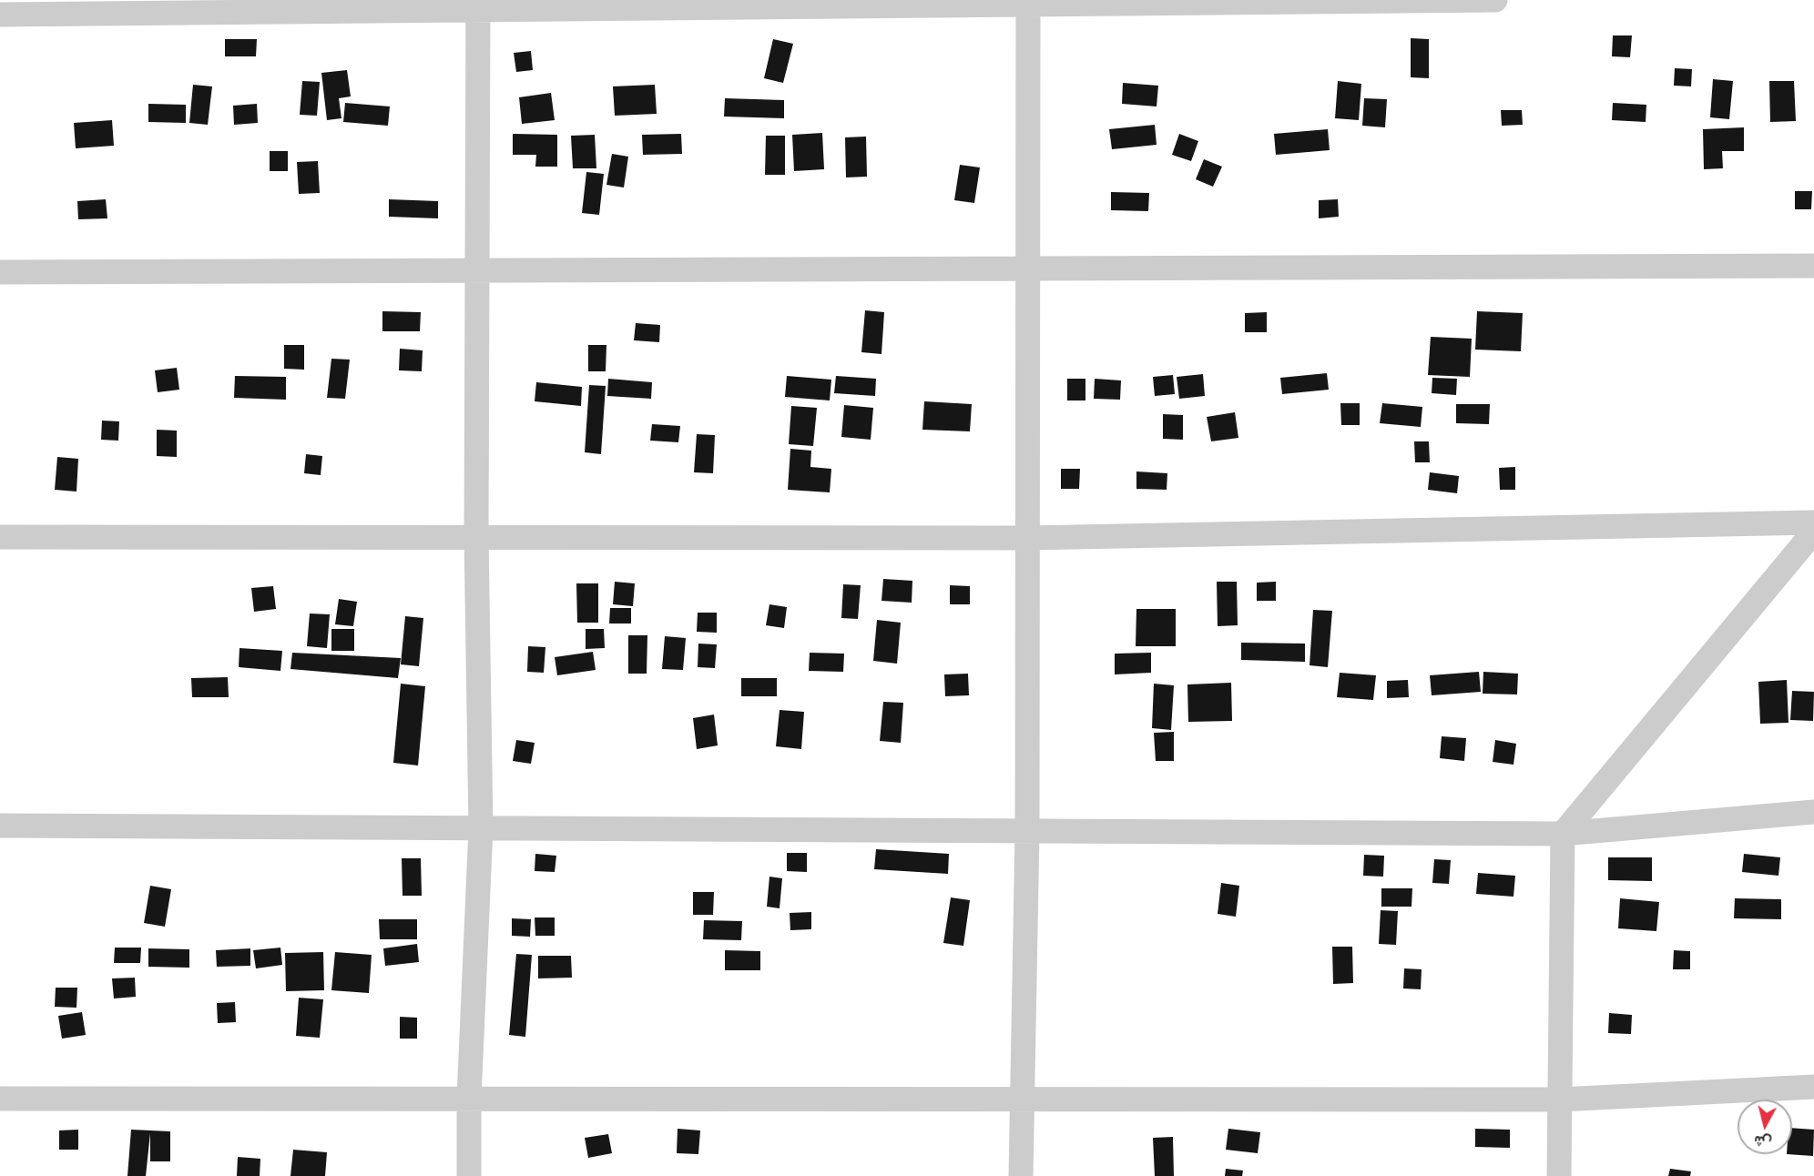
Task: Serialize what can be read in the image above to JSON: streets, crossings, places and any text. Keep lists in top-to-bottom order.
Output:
{
  "north": "bottom"
}
